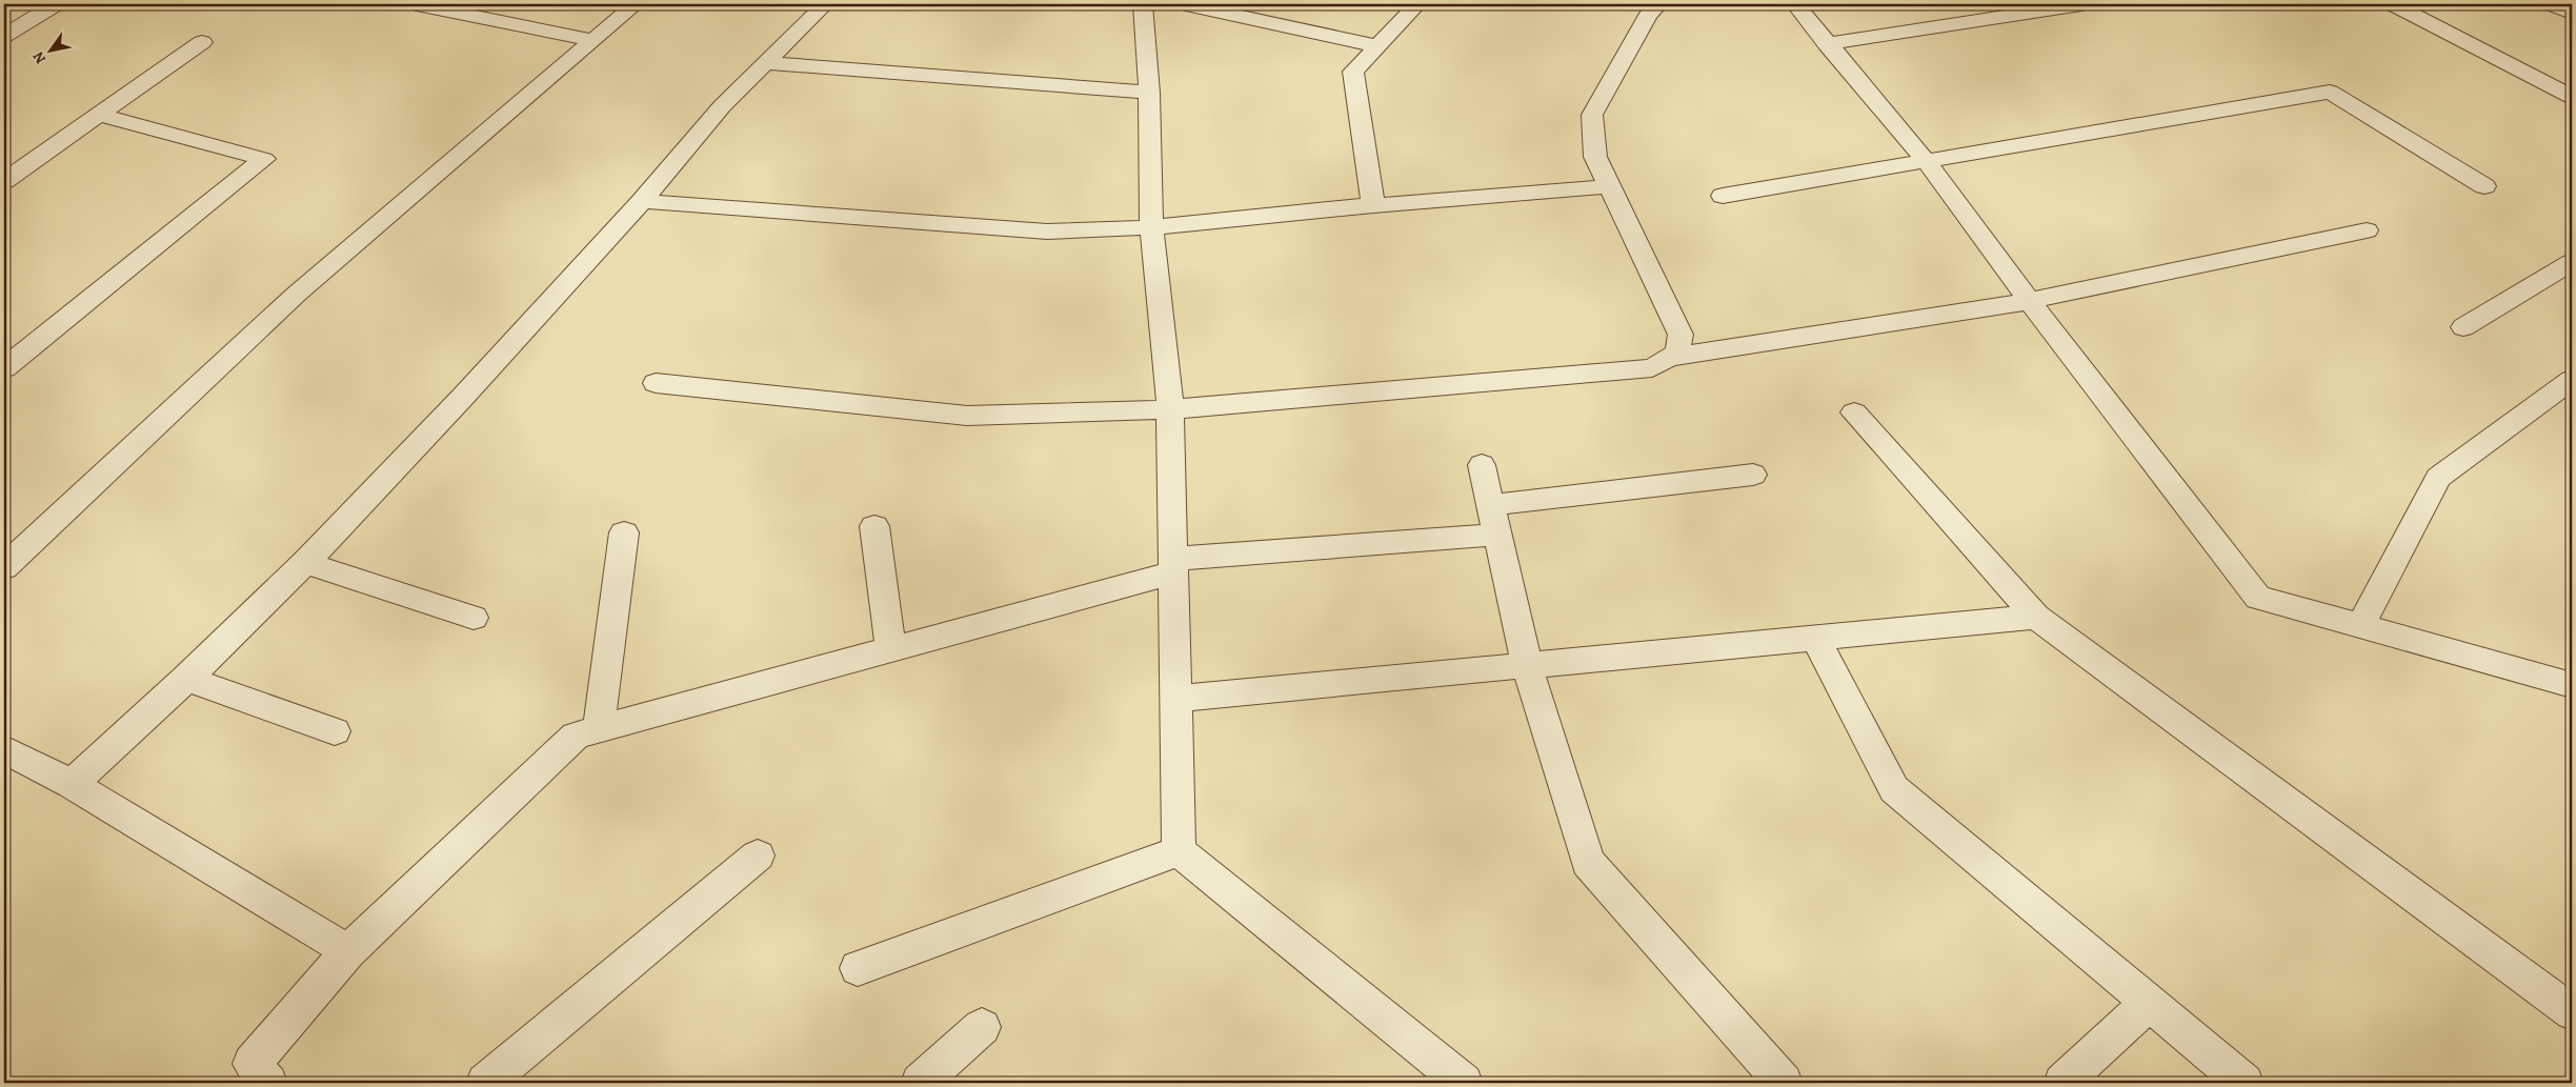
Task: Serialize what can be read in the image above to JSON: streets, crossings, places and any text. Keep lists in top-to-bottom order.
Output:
{
  "north": "bottom left"
}
